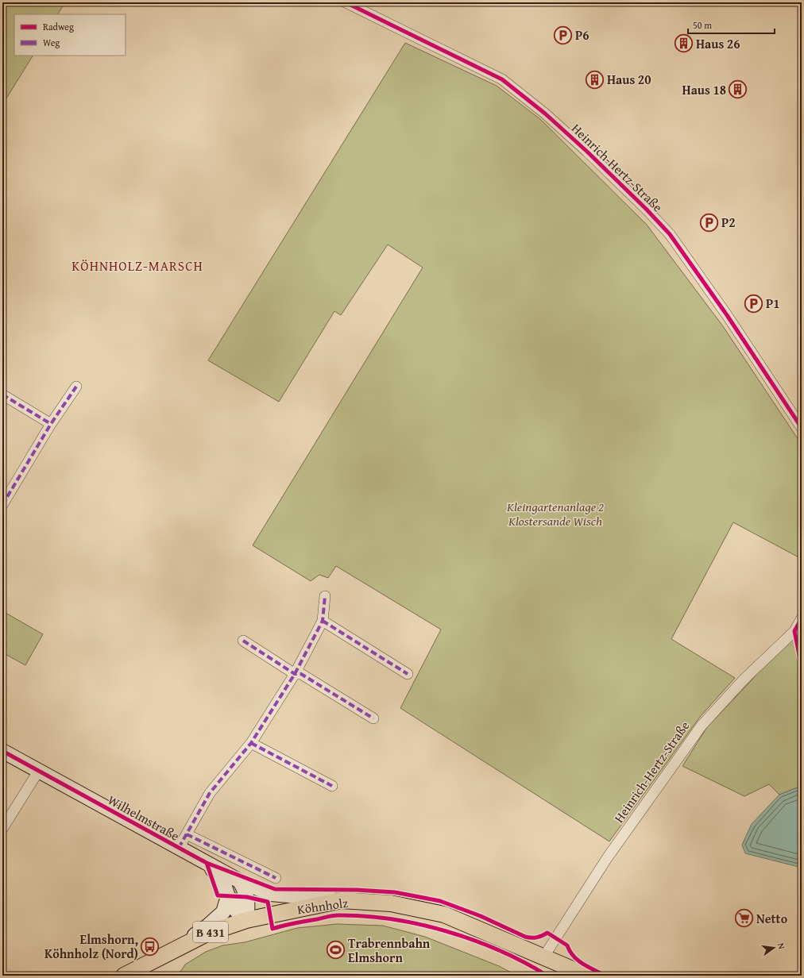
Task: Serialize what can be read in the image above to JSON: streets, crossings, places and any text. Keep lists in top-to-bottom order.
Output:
{
  "streets": {
    "main road": ["Wilhelmstraße", "Köhnholz", "B 431"],
    "street": ["Heinrich-Hertz-Straße"]
  },
  "crossings": [
    ["Heinrich-Hertz-Straße", "Köhnholz"],
    ["Heinrich-Hertz-Straße", "B 431"],
    ["Wilhelmstraße", "Köhnholz"],
    ["Köhnholz", "B 431"]
  ],
  "districts": ["KÖHNHOLZ-MARSCH"],
  "parks": ["Kleingartenanlage 2 Klostersande Wisch"],
  "places": {
    "parking": ["P6", "P2", "P1"],
    "building": ["Haus 26", "Haus 20", "Haus 18"],
    "supermarket": ["Netto"],
    "bus stop": ["Elmshorn, Köhnholz (Nord)"],
    "sports": ["Trabrennbahn Elmshorn"]
  },
  "legend": ["Radweg", "Weg"],
  "scale_bar": "50 m",
  "north": "right"
}
